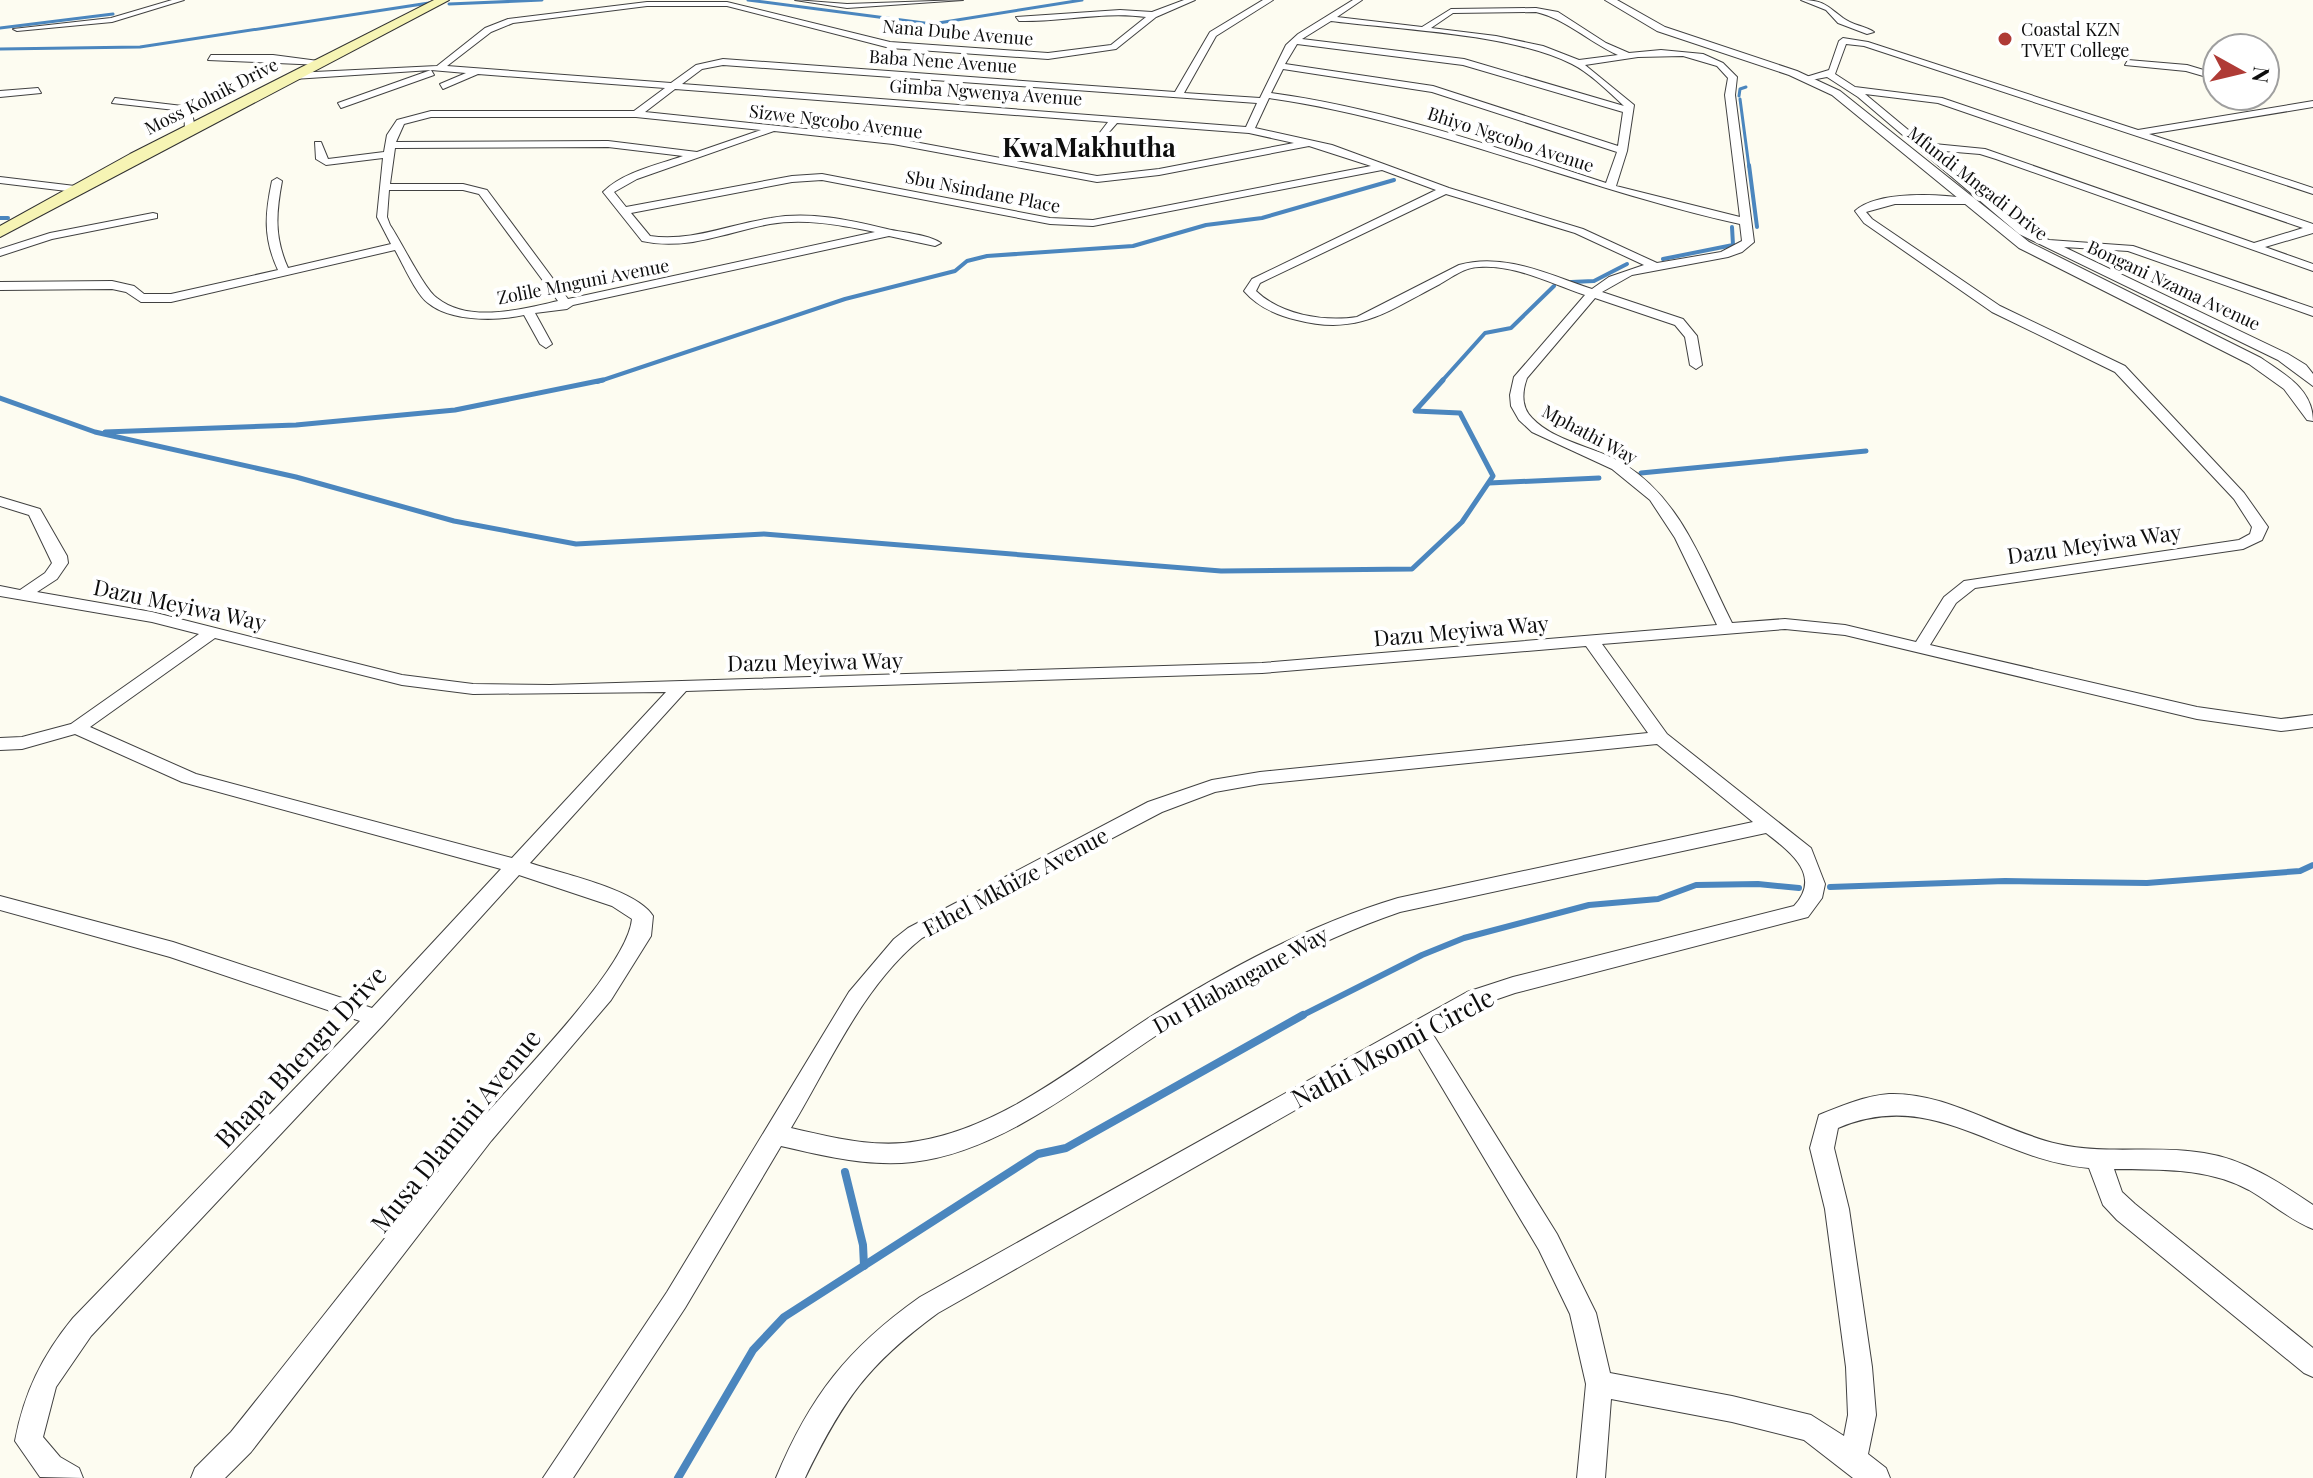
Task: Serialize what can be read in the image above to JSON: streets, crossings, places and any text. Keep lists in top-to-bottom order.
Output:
{
  "streets": {
    "main road": ["Moss Kolnik Drive"],
    "street": [
      "Nana Dube Avenue",
      "Baba Nene Avenue",
      "Gimba Ngwenya Avenue",
      "Sizwe Ngcobo Avenue",
      "Bhiyo Ngcobo Avenue",
      "Mfundi Mngadi Drive",
      "Sbu Nsindane Place",
      "Zolile Mnguni Avenue",
      "Bongani Nzama Avenue",
      "Mphathi Way",
      "Dazu Meyiwa Way",
      "Ethel Mkhize Avenue",
      "Du Hlabangane Way",
      "Nathi Msomi Circle",
      "Bhapa Bhengu Drive",
      "Musa Dlamini Avenue"
    ]
  },
  "crossings": [
    ["Nana Dube Avenue", "Gimba Ngwenya Avenue"],
    ["Baba Nene Avenue", "Gimba Ngwenya Avenue"],
    ["Baba Nene Avenue", "Sizwe Ngcobo Avenue"],
    ["Baba Nene Avenue", "Bhiyo Ngcobo Avenue"],
    ["Gimba Ngwenya Avenue", "Moss Kolnik Drive"],
    ["Gimba Ngwenya Avenue", "Sizwe Ngcobo Avenue"],
    ["Gimba Ngwenya Avenue", "Sbu Nsindane Place"],
    ["Gimba Ngwenya Avenue", "Mphathi Way"],
    ["Sizwe Ngcobo Avenue", "Zolile Mnguni Avenue"],
    ["Bhiyo Ngcobo Avenue", "Mphathi Way"],
    ["Mfundi Mngadi Drive", "Dazu Meyiwa Way"],
    ["Mphathi Way", "Dazu Meyiwa Way"],
    ["Dazu Meyiwa Way", "Nathi Msomi Circle"],
    ["Dazu Meyiwa Way", "Bhapa Bhengu Drive"],
    ["Ethel Mkhize Avenue", "Du Hlabangane Way"],
    ["Ethel Mkhize Avenue", "Nathi Msomi Circle"],
    ["Du Hlabangane Way", "Nathi Msomi Circle"],
    ["Bhapa Bhengu Drive", "Musa Dlamini Avenue"]
  ],
  "districts": ["KwaMakhutha"],
  "places": ["Coastal KZN TVET College"],
  "north": "right"
}
